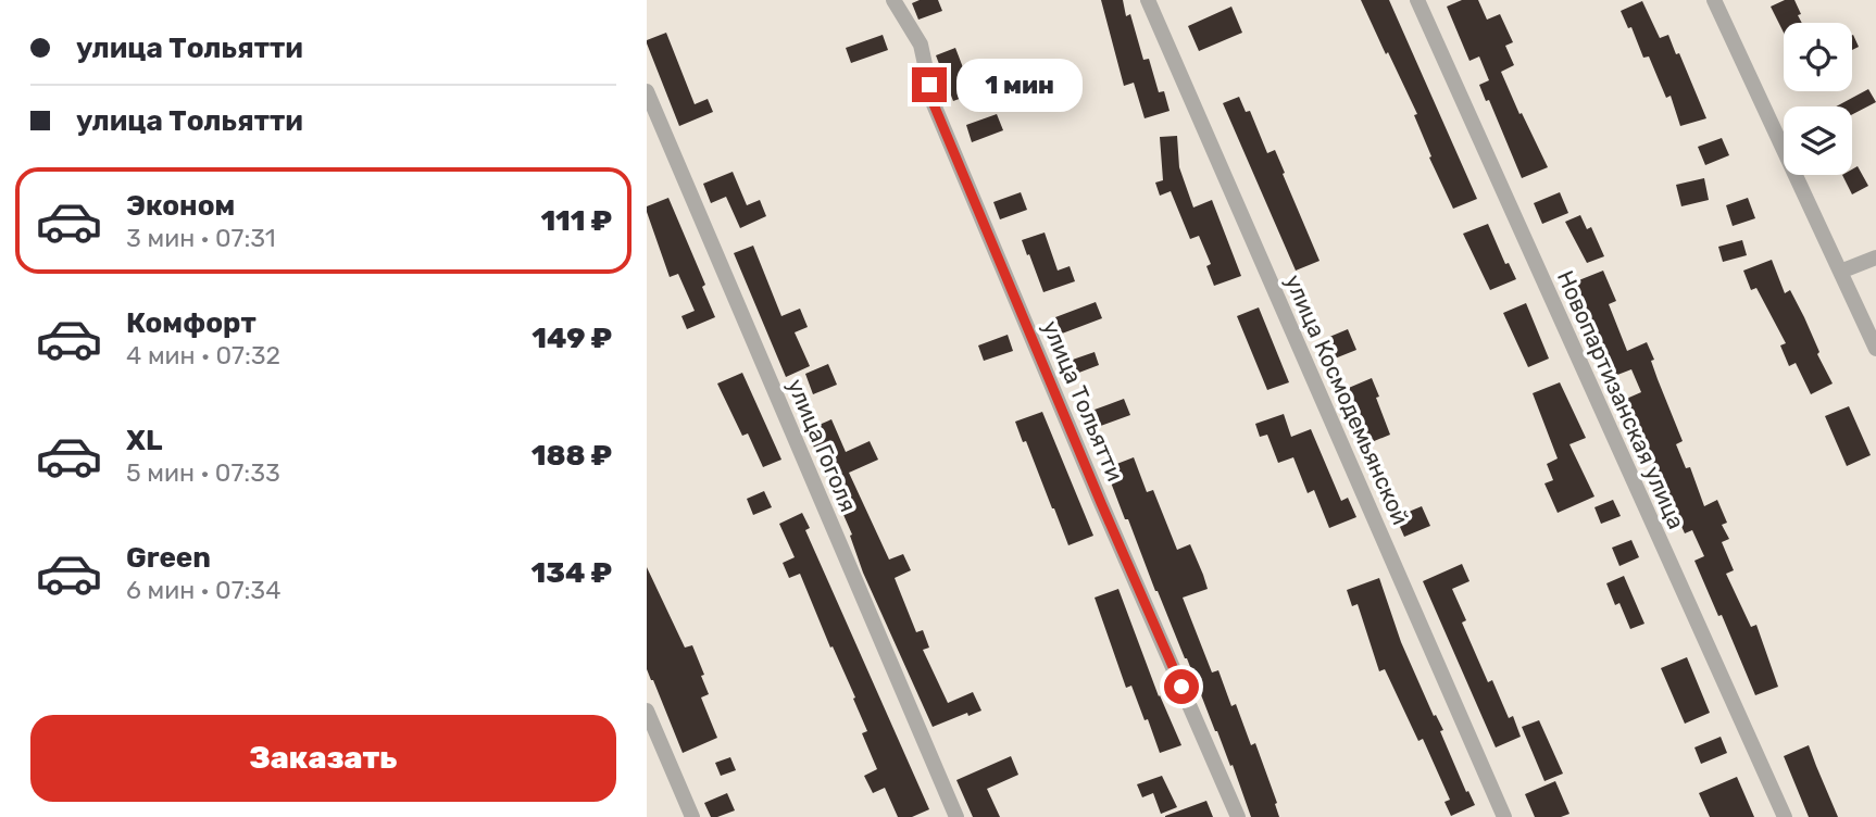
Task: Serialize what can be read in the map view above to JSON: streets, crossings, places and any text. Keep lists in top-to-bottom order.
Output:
{
  "streets": {
    "street": [
      "улица Космодемьянской",
      "Новопартизанская улица",
      "улица Тольятти",
      "улица Гоголя"
    ]
  },
  "page": {
    "banner": ["улица Тольятти", "улица Тольятти"],
    "bubble": "1 мин",
    "list": [
      {
        "name": "Эконом",
        "note": "3 мин · 07:31",
        "value": "111 ₽"
      },
      {
        "name": "Комфорт",
        "note": "4 мин · 07:32",
        "value": "149 ₽"
      },
      {
        "name": "XL",
        "note": "5 мин · 07:33",
        "value": "188 ₽"
      },
      {
        "name": "Green",
        "note": "6 мин · 07:34",
        "value": "134 ₽"
      }
    ],
    "buttons": "Заказать"
  }
}
